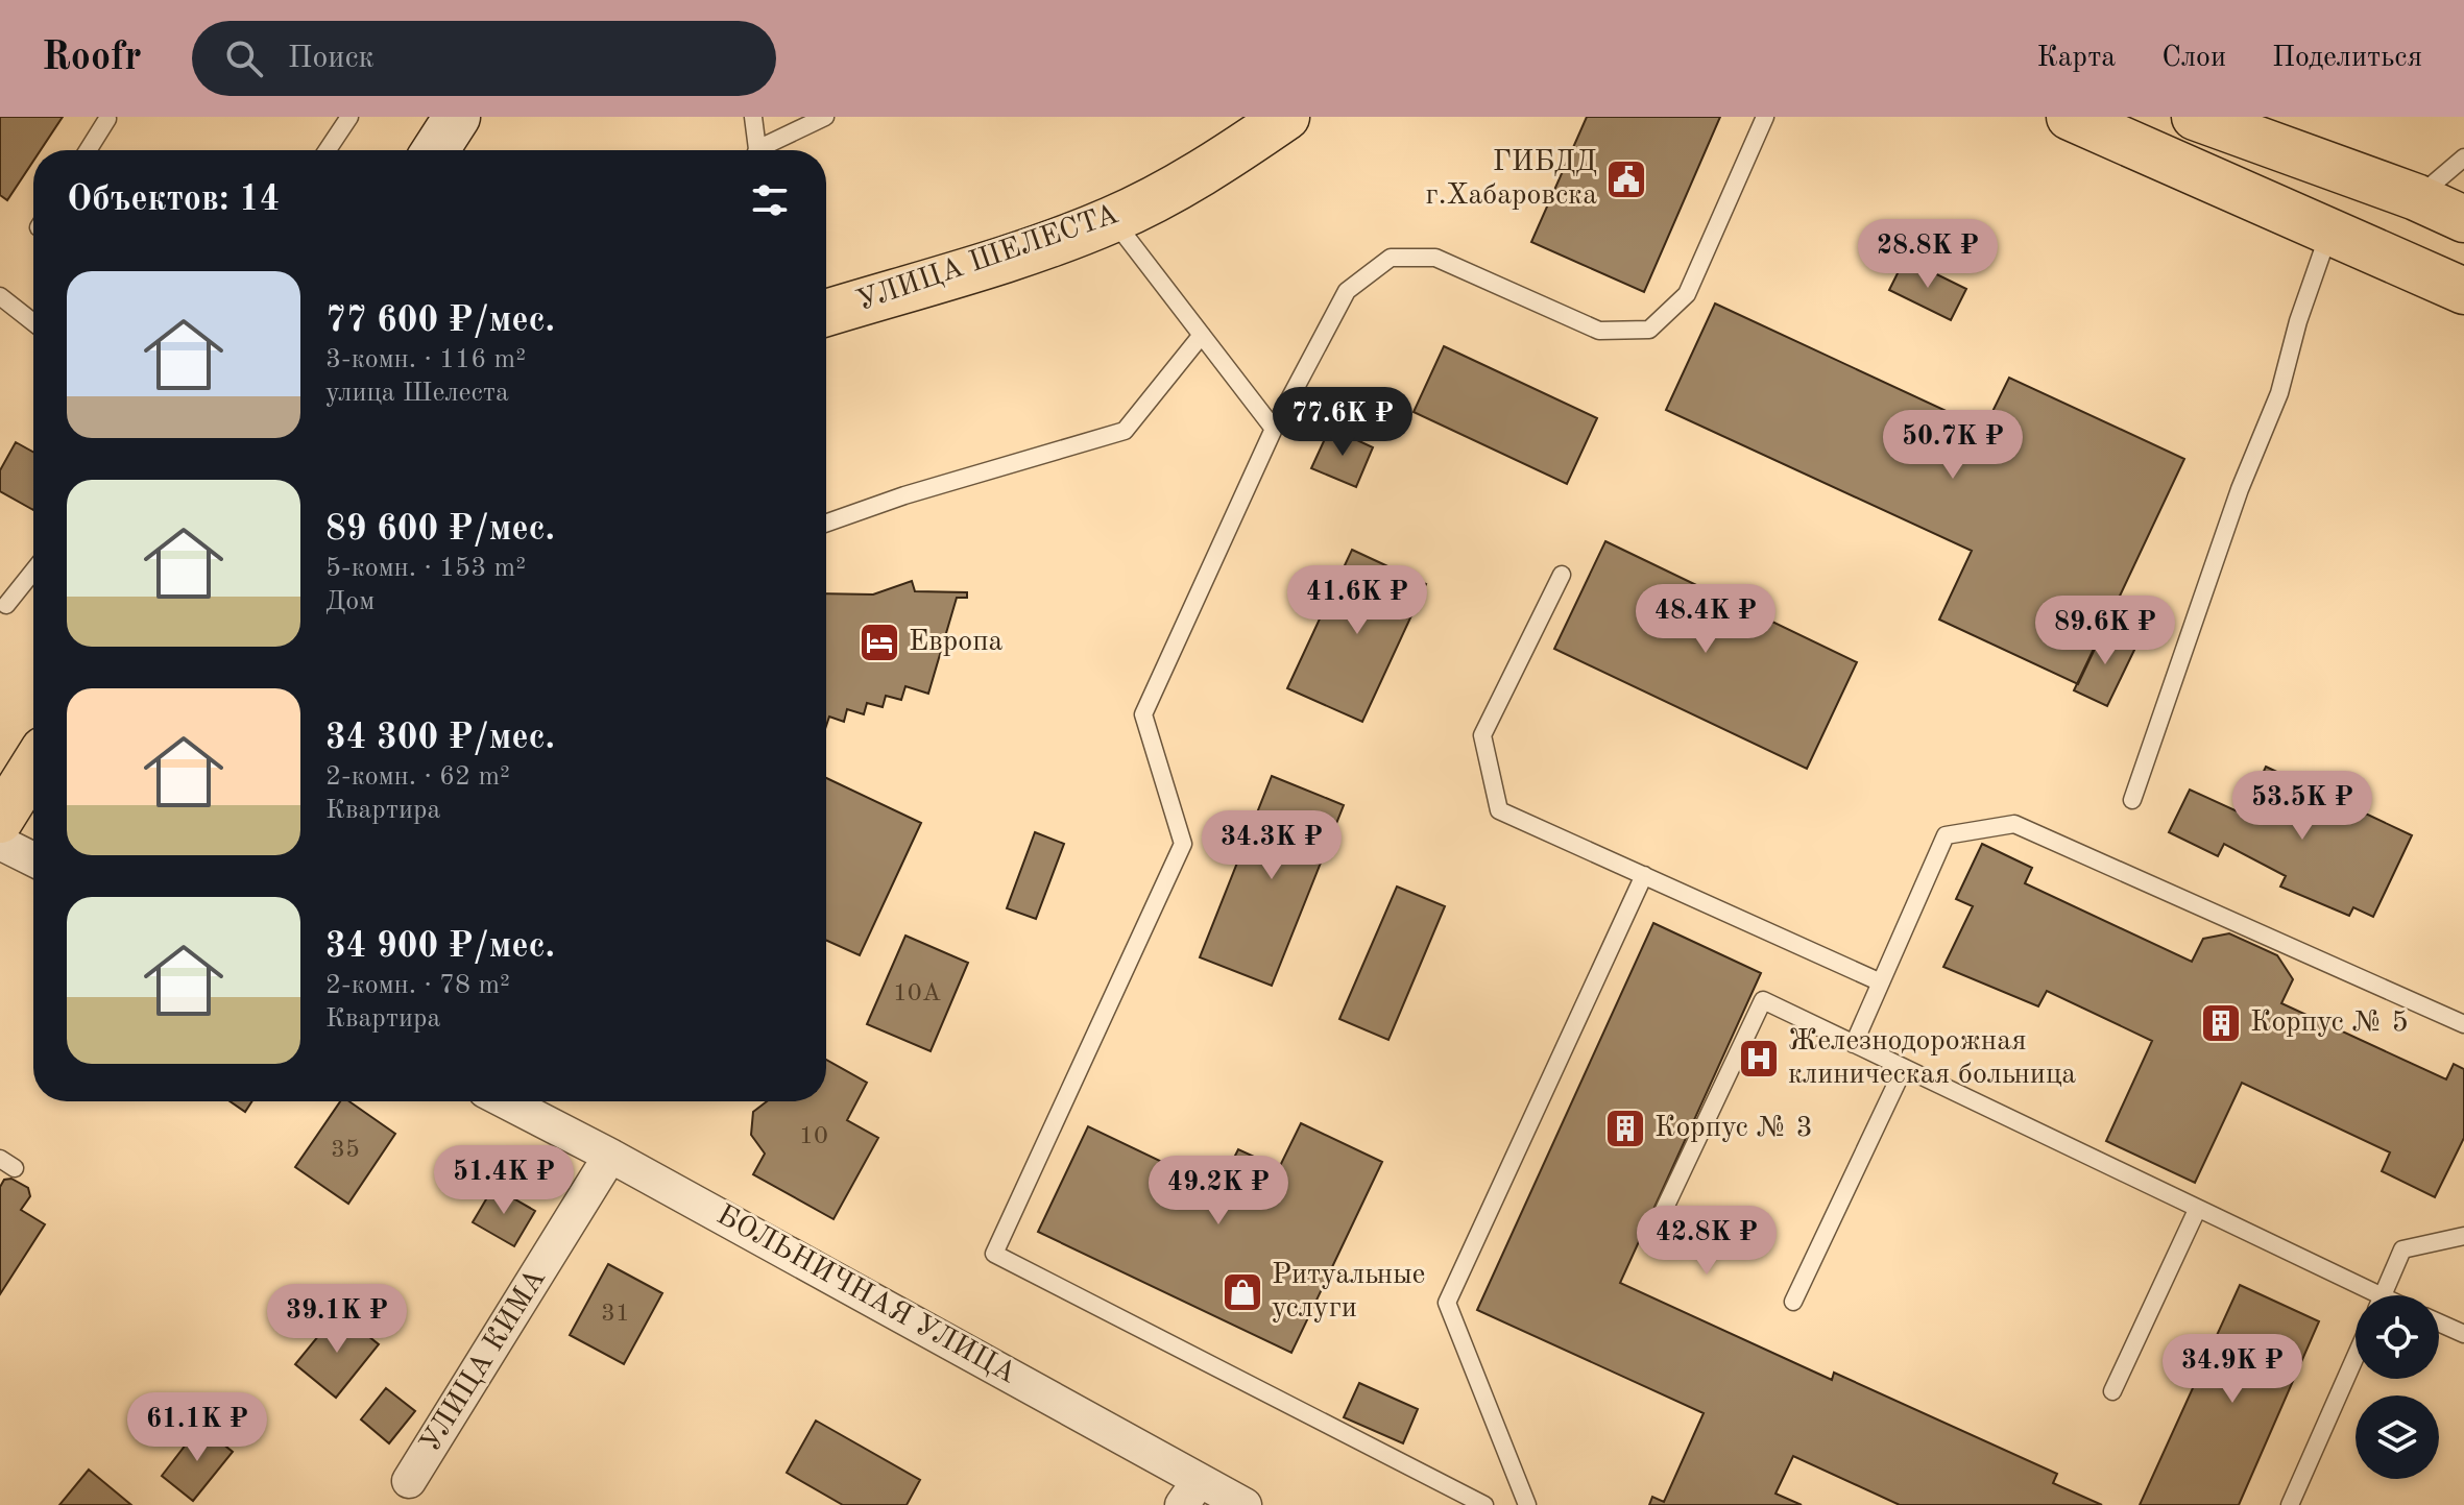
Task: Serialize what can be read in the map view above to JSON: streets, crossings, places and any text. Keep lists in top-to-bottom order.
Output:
{
  "streets": {
    "main road": ["УЛИЦА ШЕЛЕСТА"],
    "street": ["БОЛЬНИЧНАЯ УЛИЦА", "УЛИЦА КИМА"]
  },
  "crossings": [
    ["БОЛЬНИЧНАЯ УЛИЦА", "УЛИЦА КИМА"]
  ],
  "places": {
    "public building": ["ГИБДД г.Хабаровска"],
    "hotel": ["Европа"],
    "building": ["Корпус № 5", "Корпус № 3"],
    "hospital": ["Железнодорожная клиническая больница"],
    "shop": ["Ритуальные услуги"]
  },
  "house_numbers": [
    "10А",
    "10",
    "35",
    "31"
  ],
  "page": {
    "header": "Roofr",
    "search": "Поиск",
    "nav": ["Карта", "Слои", "Поделиться"],
    "heading": "Объектов: 14",
    "price": [
      "28.8K ₽",
      "77.6K ₽",
      "50.7K ₽",
      "41.6K ₽",
      "48.4K ₽",
      "89.6K ₽",
      "53.5K ₽",
      "34.3K ₽",
      "51.4K ₽",
      "49.2K ₽",
      "42.8K ₽",
      "39.1K ₽",
      "34.9K ₽",
      "61.1K ₽"
    ],
    "list": [
      {
        "name": "77 600 ₽/мес.",
        "note": "3-комн. · 116 m² · улица Шелеста"
      },
      {
        "name": "89 600 ₽/мес.",
        "note": "5-комн. · 153 m² · Дом"
      },
      {
        "name": "34 300 ₽/мес.",
        "note": "2-комн. · 62 m² · Квартира"
      },
      {
        "name": "34 900 ₽/мес.",
        "note": "2-комн. · 78 m² · Квартира"
      }
    ]
  }
}
